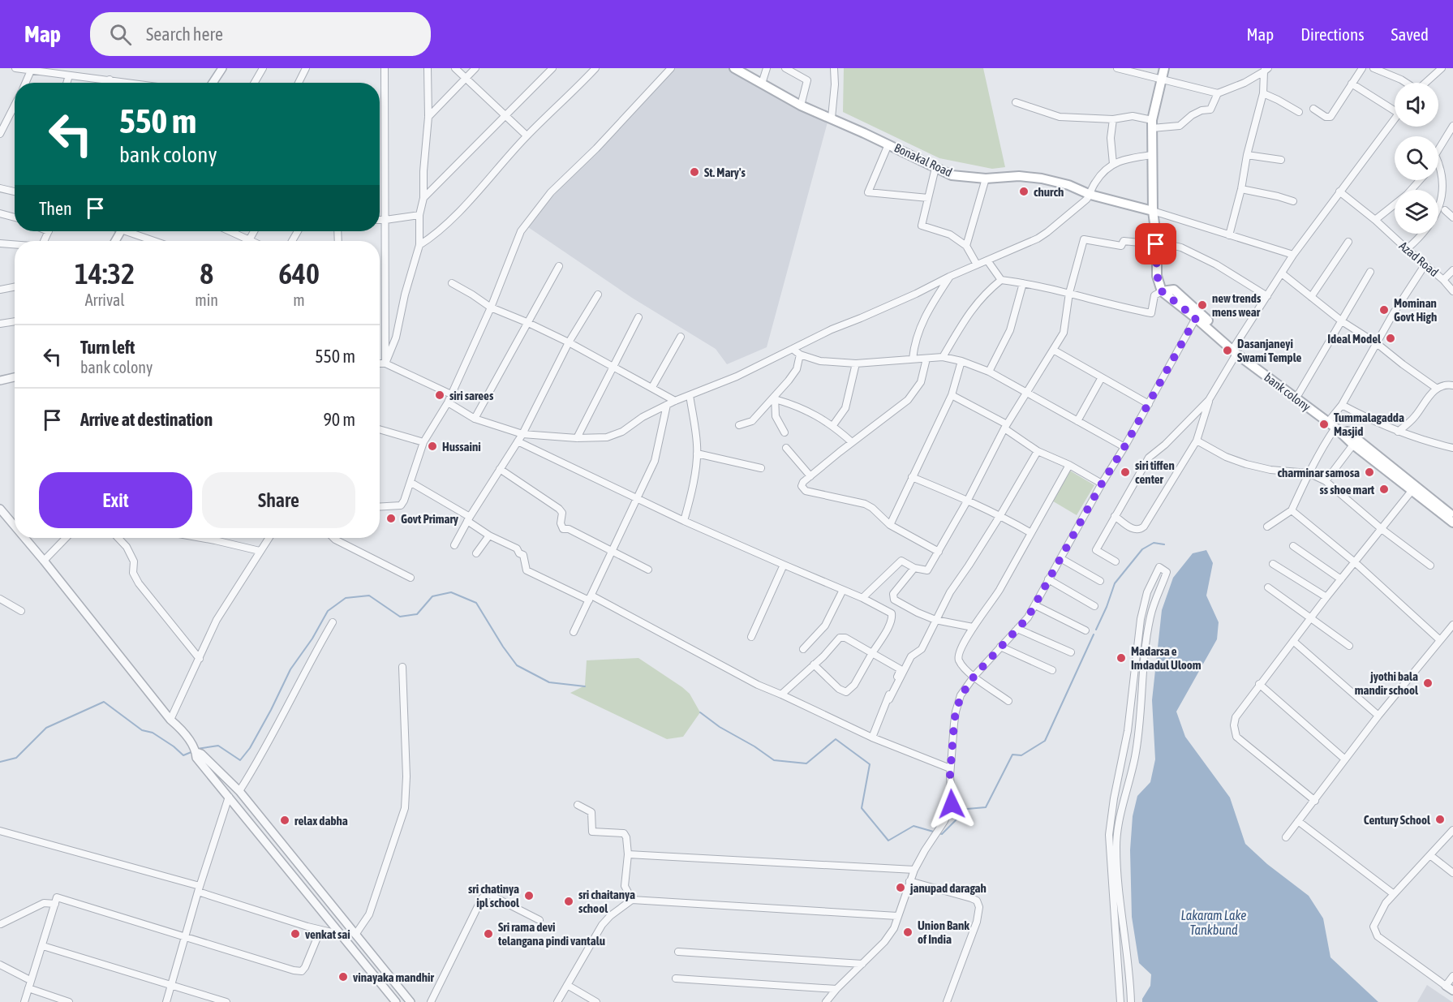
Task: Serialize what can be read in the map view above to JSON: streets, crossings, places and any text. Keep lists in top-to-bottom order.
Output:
{
  "streets": {
    "main road": ["Bonakal Road", "bank colony"],
    "street": ["Azad Road"]
  },
  "water": ["Lakaram Lake Tankbund"],
  "places": [
    "St. Mary's",
    "church",
    "new trends mens wear",
    "Mominan Govt High",
    "Ideal Model",
    "Dasanjaneyi Swami Temple",
    "siri sarees",
    "Tummalagadda Masjid",
    "Hussaini",
    "siri tiffen center",
    "charminar samosa",
    "ss shoe mart",
    "Govt Primary",
    "Madarsa e Imdadul Uloom",
    "jyothi bala mandir school",
    "Century School",
    "relax dabha",
    "janupad daragah",
    "sri chatinya ipl school",
    "sri chaitanya school",
    "Union Bank of India",
    "venkat sai",
    "Sri rama devi telangana pindi vantalu",
    "vinayaka mandhir"
  ],
  "page": {
    "header": "Map",
    "search": "Search here",
    "nav": ["Map", "Directions", "Saved"],
    "turn": ["550 m", "bank colony"],
    "then": "Then",
    "eta": [
      "14:32",
      "Arrival",
      "8",
      "min",
      "640",
      "m"
    ],
    "list": [
      {
        "name": "Turn left",
        "note": "bank colony",
        "value": "550 m"
      },
      {
        "name": "Arrive at destination",
        "value": "90 m"
      }
    ],
    "buttons": ["Exit", "Share"]
  }
}
